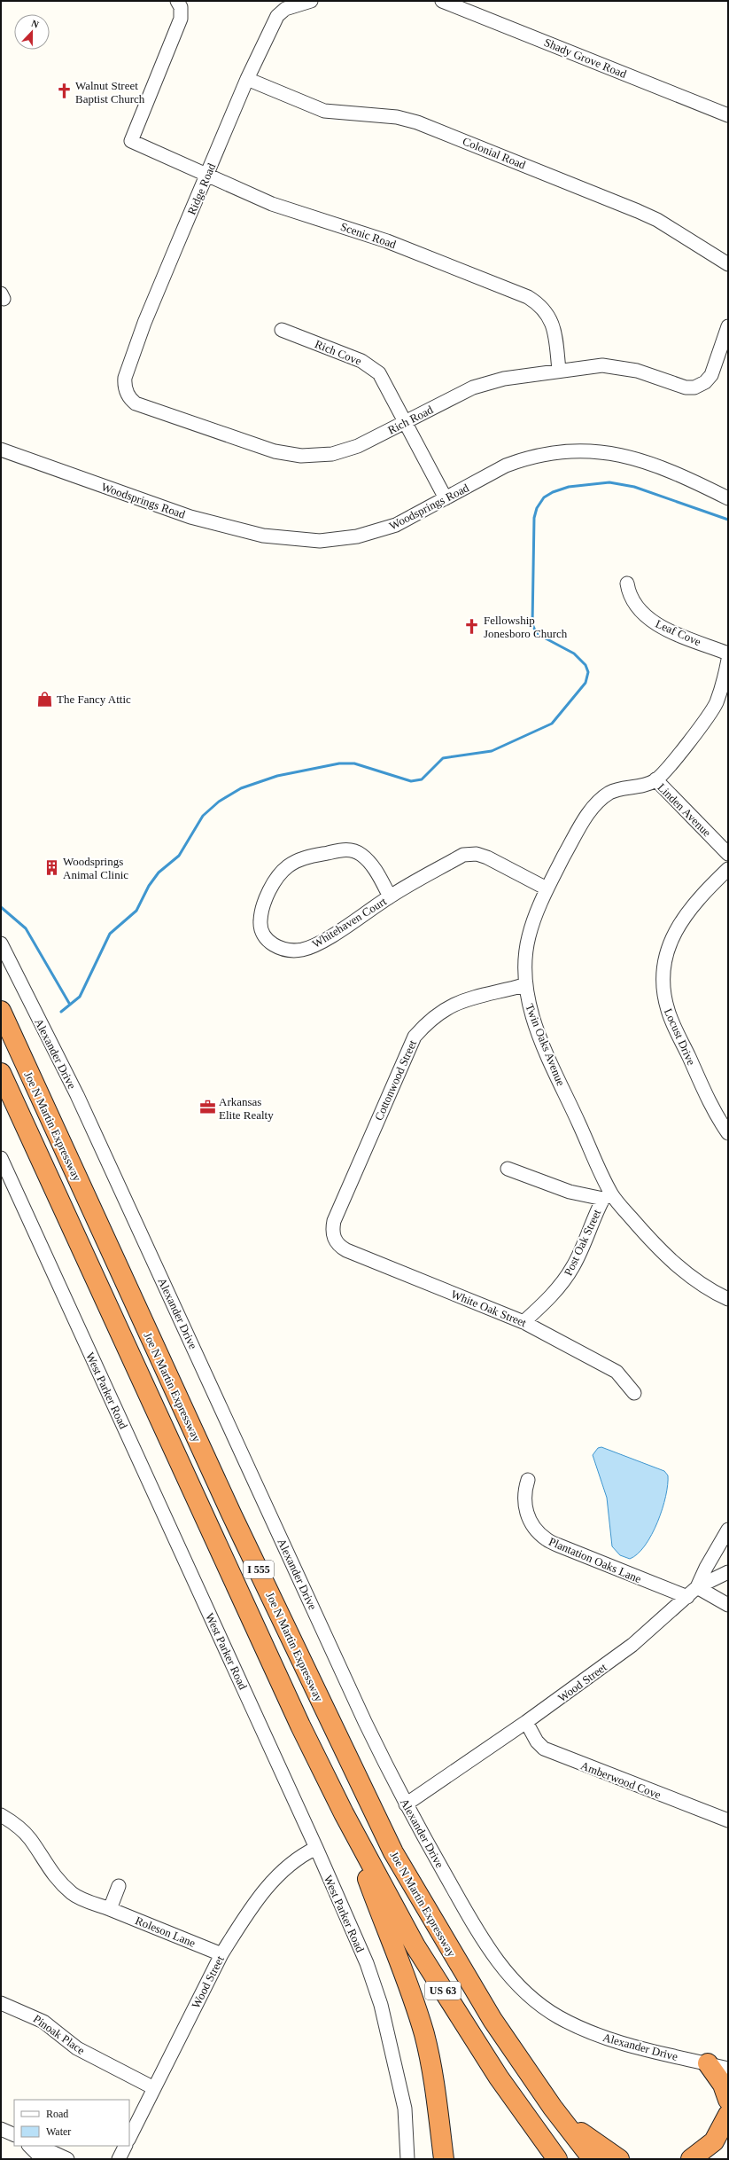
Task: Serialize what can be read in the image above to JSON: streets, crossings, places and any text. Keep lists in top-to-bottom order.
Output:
{
  "streets": {
    "highway": ["Joe N Martin Expressway", "I 555", "US 63"],
    "street": [
      "Shady Grove Road",
      "Colonial Road",
      "Ridge Road",
      "Scenic Road",
      "Rich Cove",
      "Rich Road",
      "Woodsprings Road",
      "Leaf Cove",
      "Linden Avenue",
      "Whitehaven Court",
      "Locust Drive",
      "Twin Oaks Avenue",
      "Alexander Drive",
      "Cottonwood Street",
      "Post Oak Street",
      "White Oak Street",
      "West Parker Road",
      "Plantation Oaks Lane",
      "Wood Street",
      "Amberwood Cove",
      "Roleson Lane",
      "Pinoak Place"
    ]
  },
  "crossings": [
    ["Colonial Road", "Ridge Road"],
    ["Ridge Road", "Scenic Road"],
    ["Ridge Road", "Rich Road"],
    ["Scenic Road", "Rich Road"],
    ["Rich Cove", "Rich Road"],
    ["Rich Cove", "Woodsprings Road"],
    ["Linden Avenue", "Twin Oaks Avenue"],
    ["Whitehaven Court", "Twin Oaks Avenue"],
    ["Twin Oaks Avenue", "Cottonwood Street"],
    ["Twin Oaks Avenue", "Post Oak Street"],
    ["Alexander Drive", "Wood Street"],
    ["Cottonwood Street", "White Oak Street"],
    ["Post Oak Street", "White Oak Street"],
    ["West Parker Road", "Wood Street"],
    ["Plantation Oaks Lane", "Wood Street"],
    ["I 555", "US 63"],
    ["Wood Street", "Amberwood Cove"],
    ["Wood Street", "Roleson Lane"],
    ["Wood Street", "Pinoak Place"]
  ],
  "places": {
    "church": ["Walnut Street Baptist Church", "Fellowship Jonesboro Church"],
    "shop": ["The Fancy Attic"],
    "building": ["Woodsprings Animal Clinic"],
    "office": ["Arkansas Elite Realty"]
  },
  "legend": ["Road", "Water"],
  "north": "top"
}
